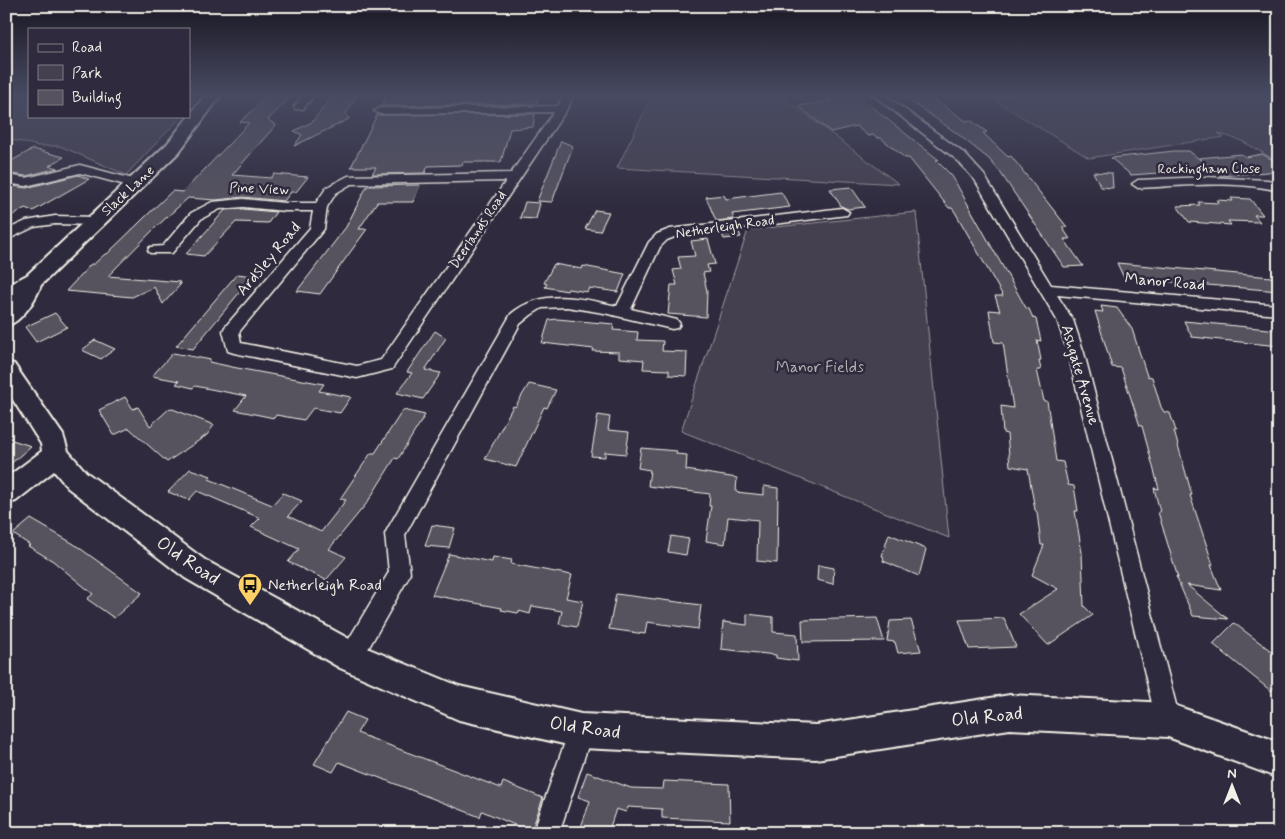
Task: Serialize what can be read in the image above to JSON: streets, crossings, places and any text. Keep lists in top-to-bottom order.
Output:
{
  "streets": {
    "street": [
      "Rockingham Close",
      "Pine View",
      "Slack Lane",
      "Netherleigh Road",
      "Deerlands Road",
      "Ardsley Road",
      "Manor Road",
      "Ashgate Avenue",
      "Old Road"
    ]
  },
  "crossings": [
    ["Pine View", "Ardsley Road"],
    ["Deerlands Road", "Ardsley Road"],
    ["Manor Road", "Ashgate Avenue"],
    ["Ashgate Avenue", "Old Road"]
  ],
  "parks": ["Manor Fields"],
  "places": {
    "bus stop": ["Netherleigh Road"]
  },
  "legend": ["Road", "Park", "Building"],
  "north": "top"
}
